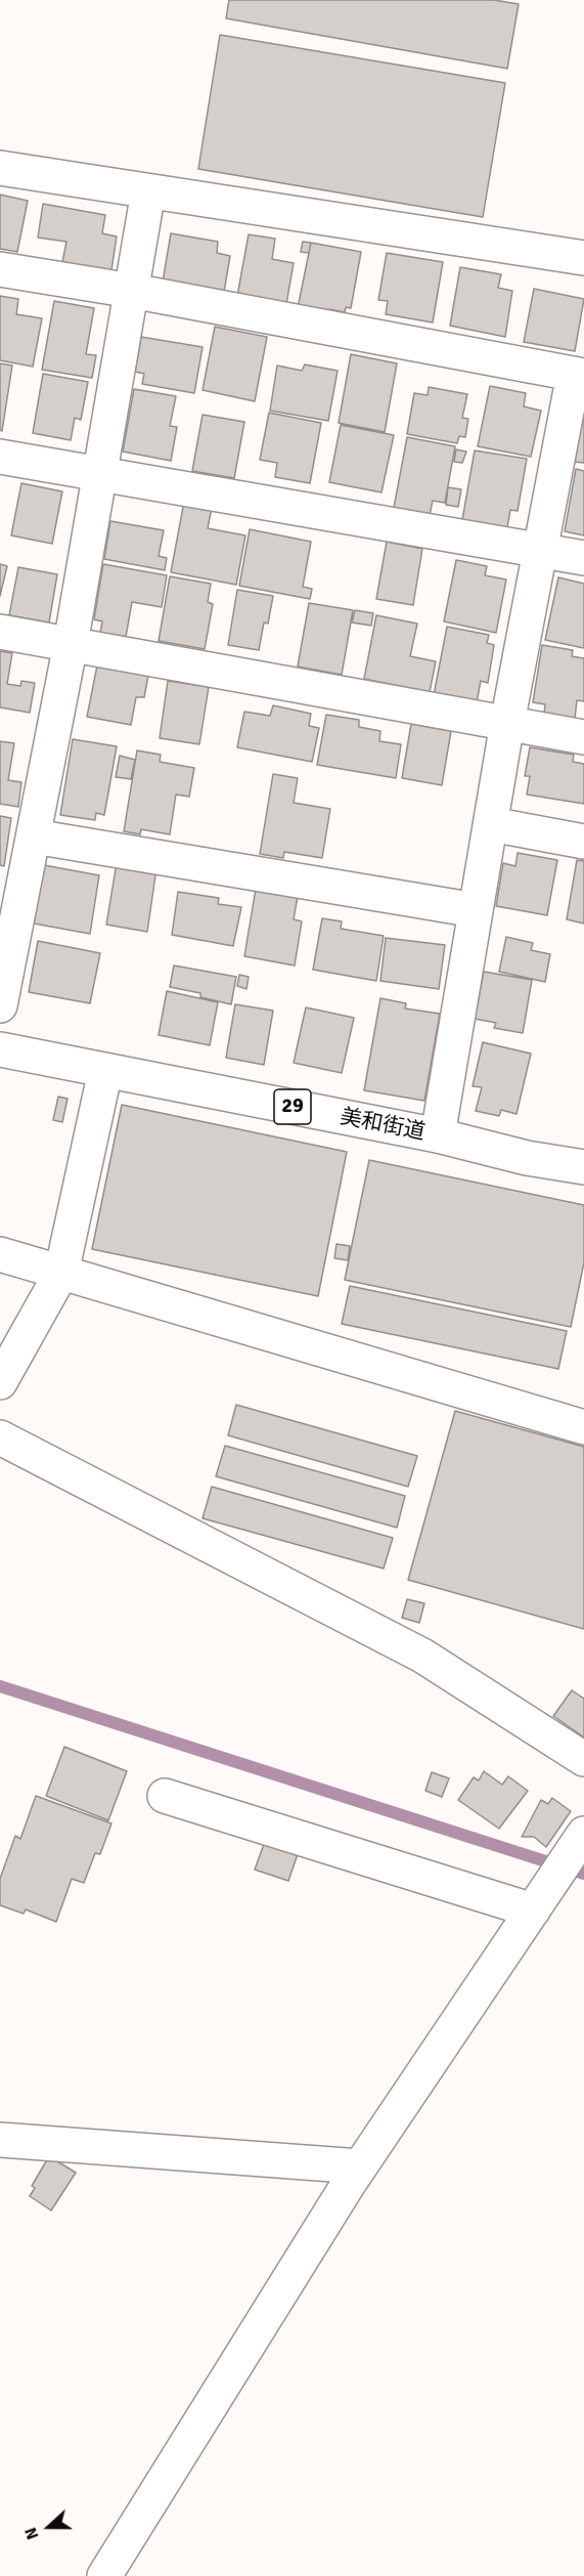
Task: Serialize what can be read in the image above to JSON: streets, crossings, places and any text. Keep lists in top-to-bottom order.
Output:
{
  "streets": {
    "street": ["29", "美和街道"]
  },
  "north": "left"
}
